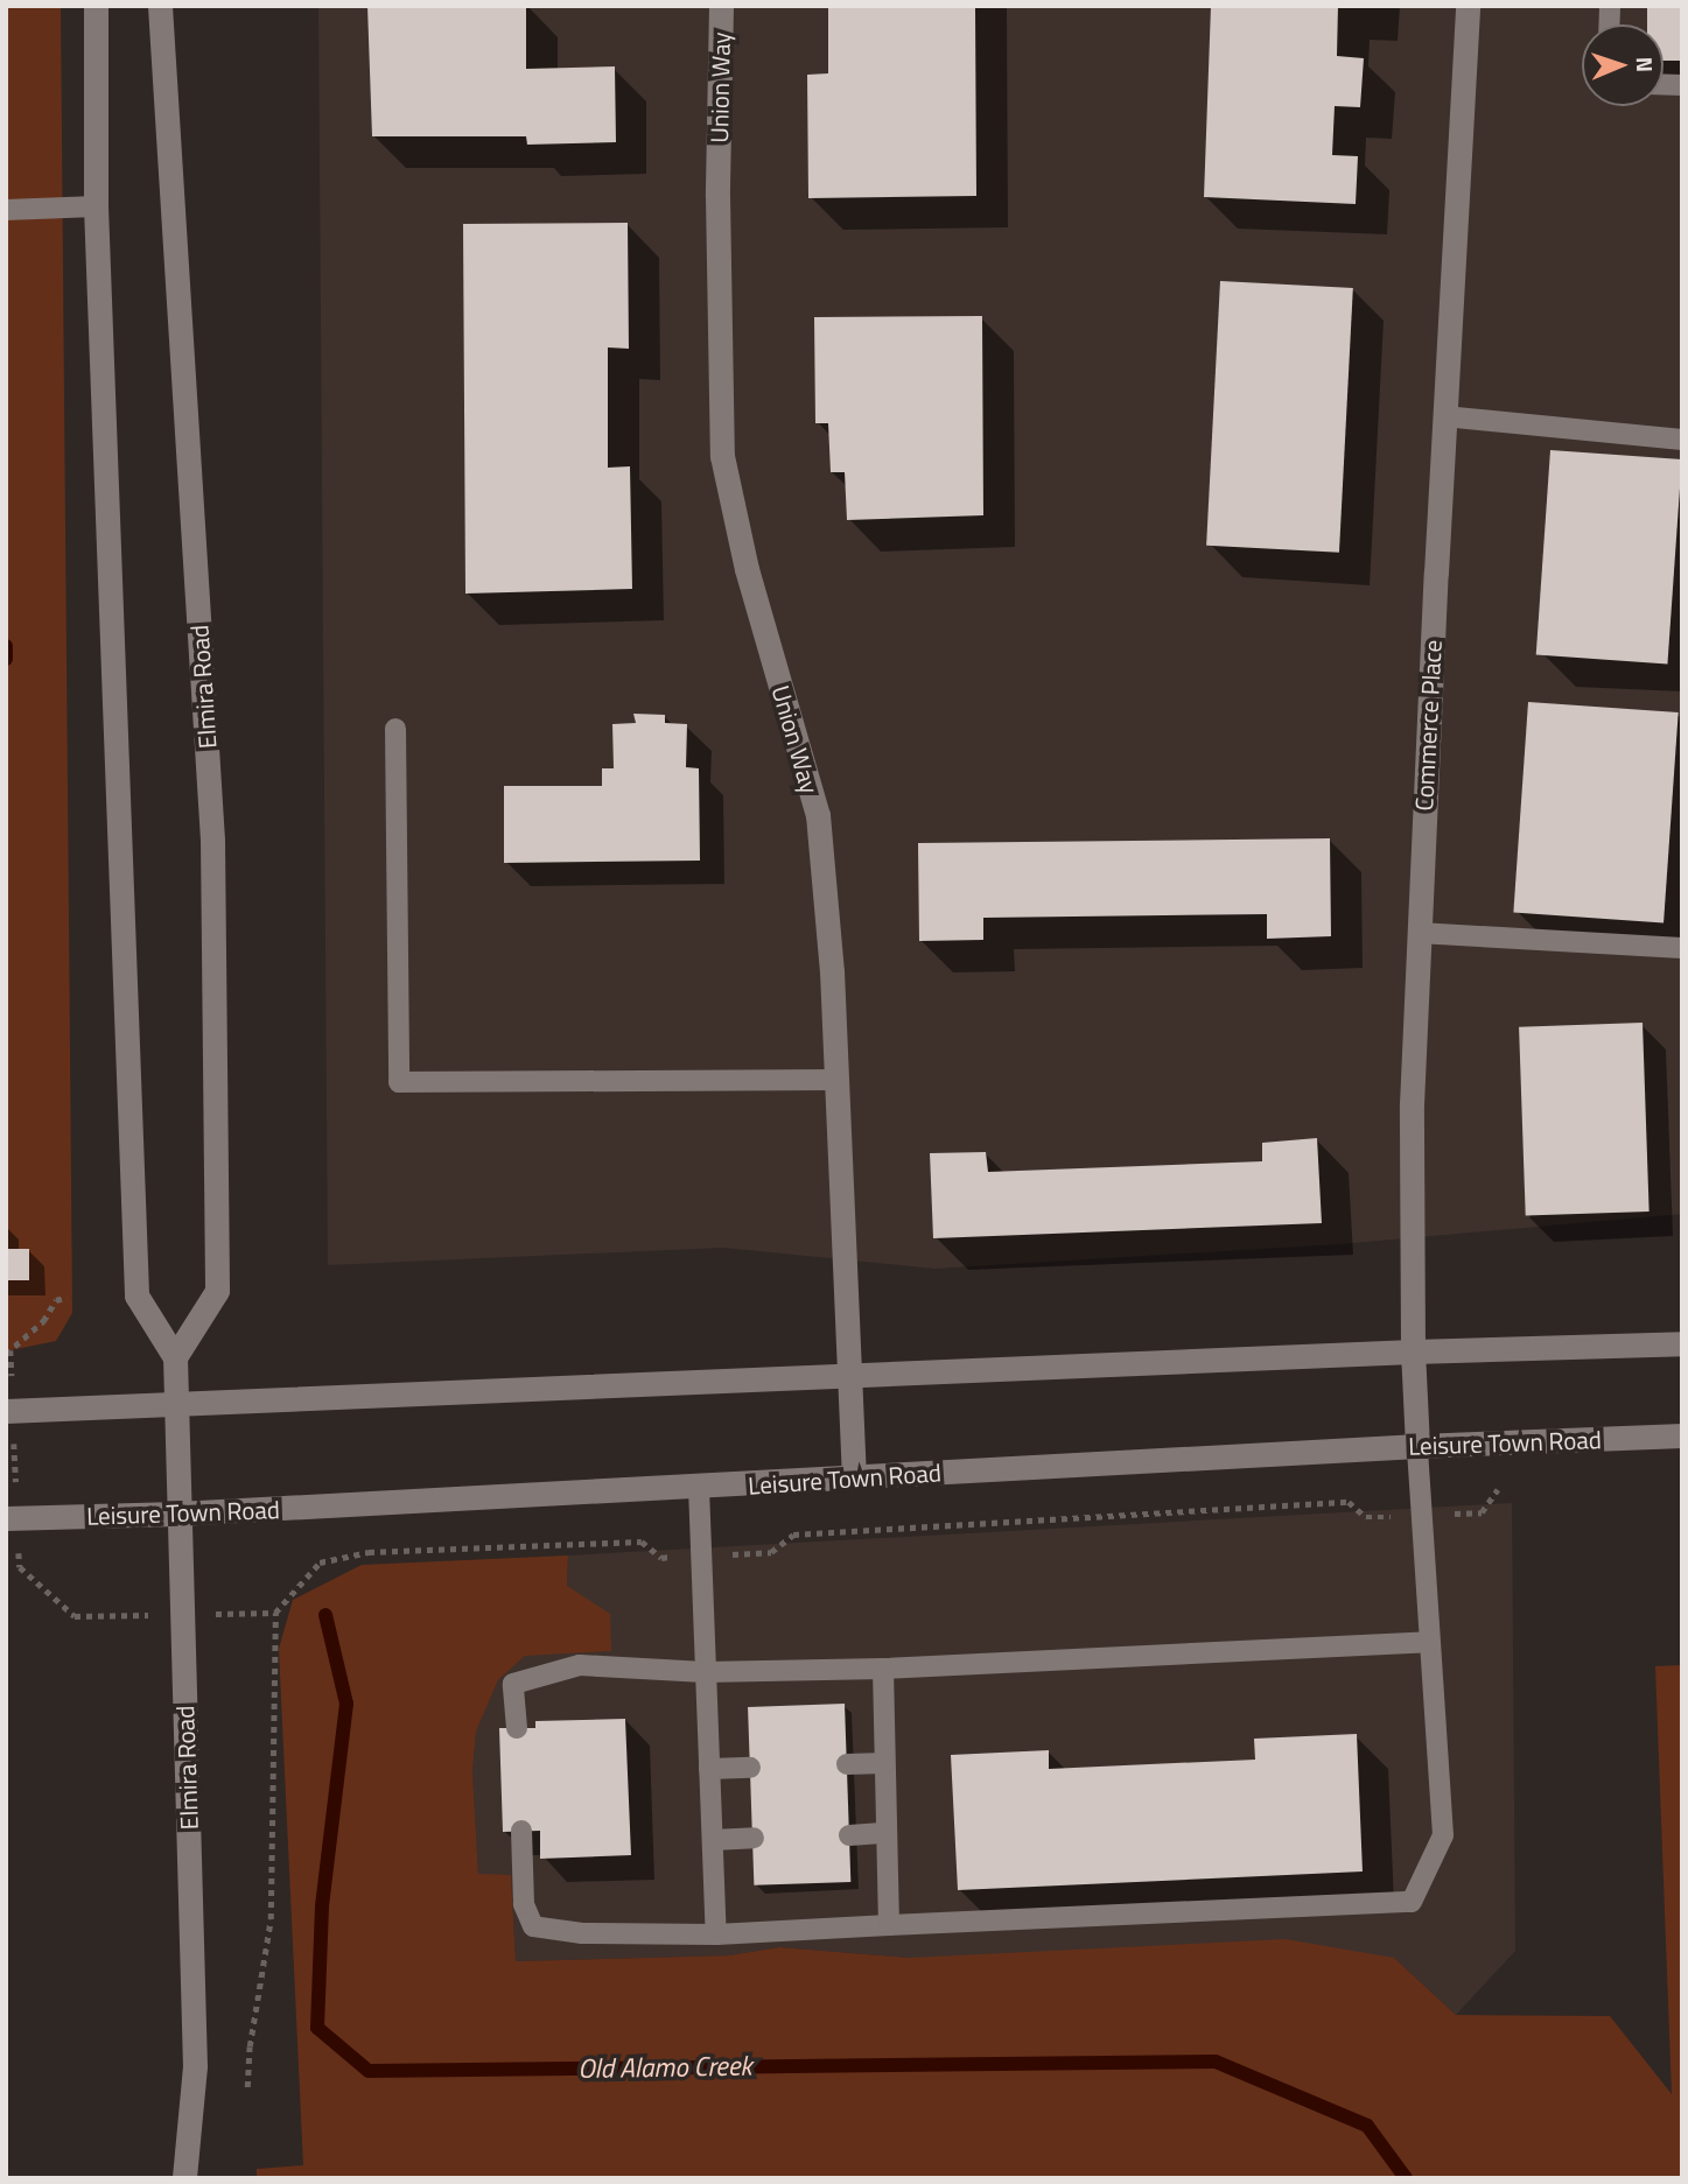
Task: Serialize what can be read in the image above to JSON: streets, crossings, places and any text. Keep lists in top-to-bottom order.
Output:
{
  "streets": {
    "main road": [
      "Union Way",
      "Elmira Road",
      "Commerce Place",
      "Leisure Town Road"
    ]
  },
  "crossings": [
    ["Union Way", "Leisure Town Road"],
    ["Elmira Road", "Leisure Town Road"],
    ["Commerce Place", "Leisure Town Road"]
  ],
  "water": ["Old Alamo Creek"],
  "north": "right"
}
